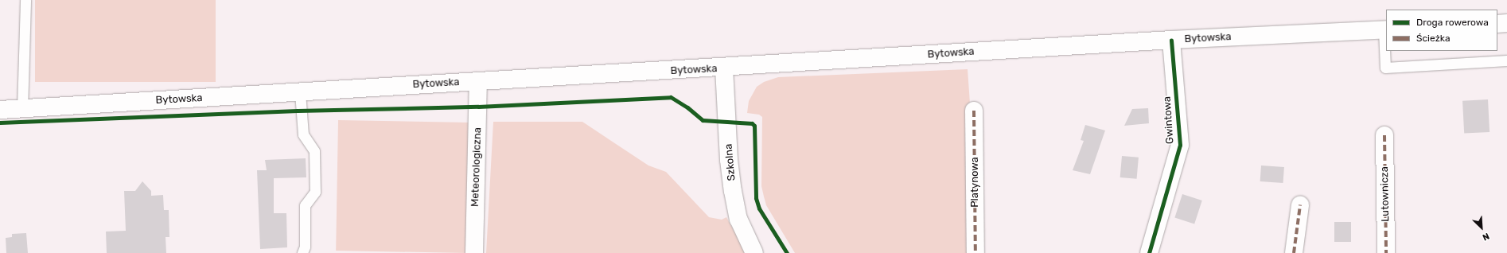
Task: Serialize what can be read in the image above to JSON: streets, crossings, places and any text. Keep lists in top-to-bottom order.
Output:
{
  "streets": {
    "main road": [
      "Bytowska",
      "Gwintowa",
      "Szkolna",
      "Meteorologiczna",
      "Platynowa",
      "Lutownicza"
    ]
  },
  "crossings": [
    ["Bytowska", "Gwintowa"],
    ["Bytowska", "Szkolna"],
    ["Bytowska", "Meteorologiczna"]
  ],
  "legend": ["Droga rowerowa", "Ścieżka"],
  "north": "bottom right"
}
